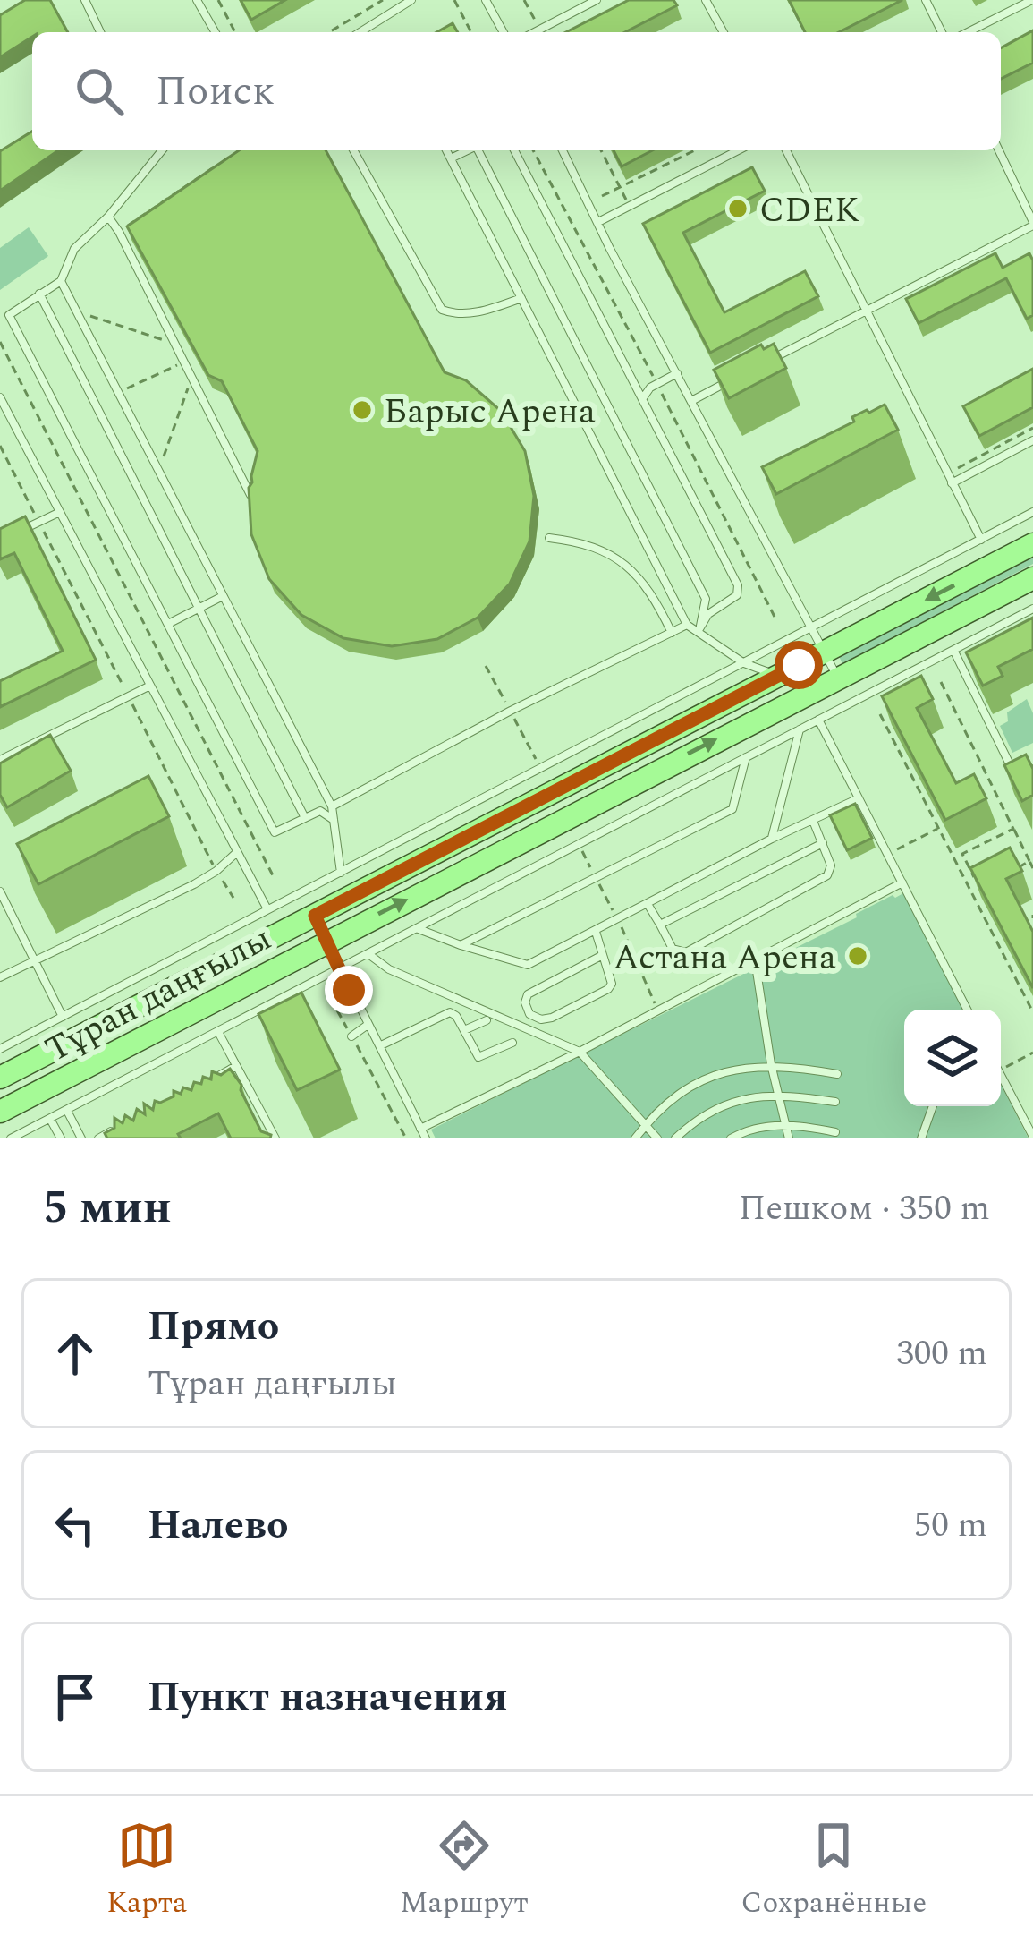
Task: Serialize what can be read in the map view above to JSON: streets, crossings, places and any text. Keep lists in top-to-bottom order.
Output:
{
  "streets": {
    "main road": ["Тұран даңғылы"]
  },
  "places": ["CDEK", "Барыс Арена", "Астана Арена"],
  "page": {
    "search": "Поиск",
    "heading": ["5 мин", "Пешком · 350 m"],
    "list": [
      ["Прямо", "Тұран даңғылы", "300 m"],
      ["Налево", "50 m"],
      "Пункт назначения"
    ],
    "nav": ["Карта", "Маршрут", "Сохранённые"]
  }
}
